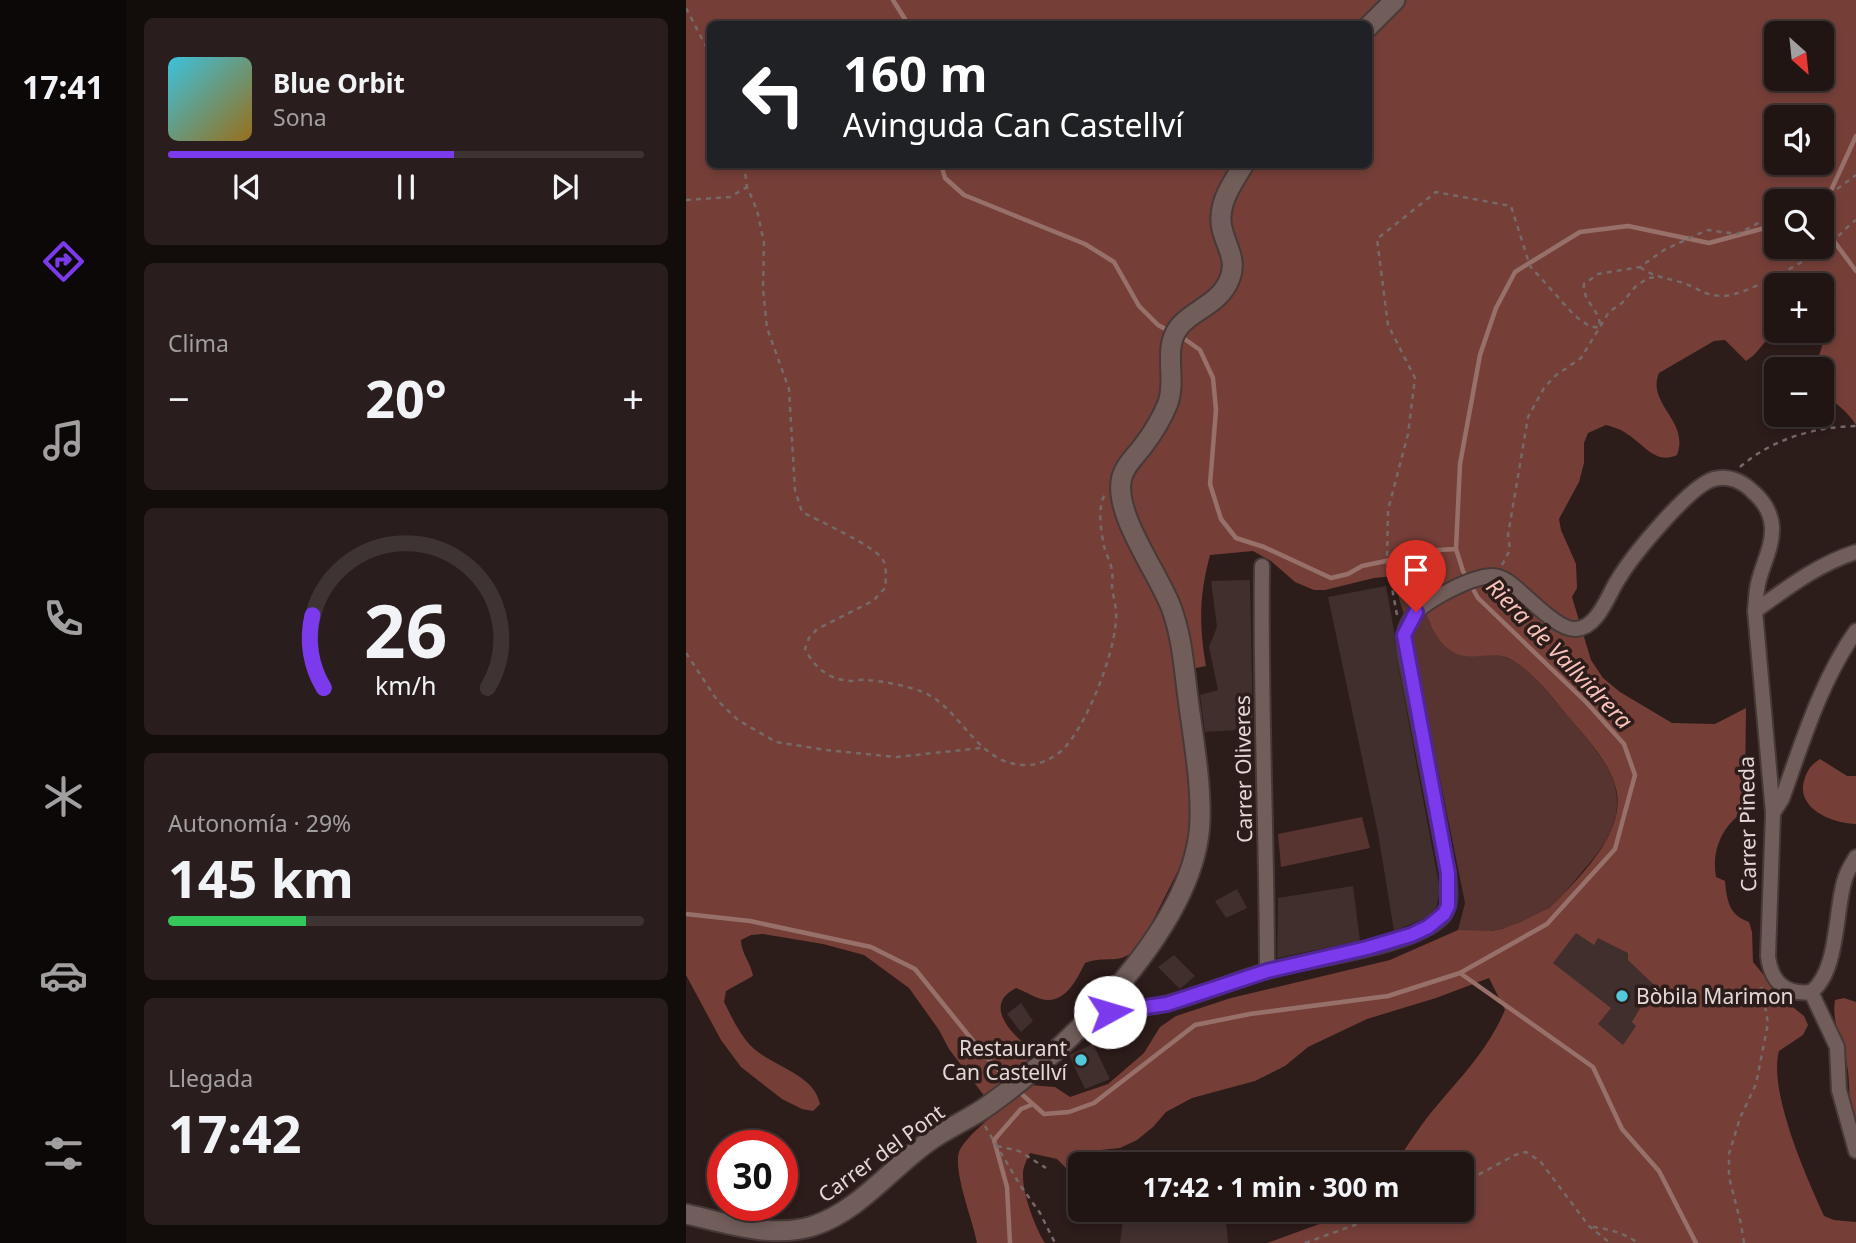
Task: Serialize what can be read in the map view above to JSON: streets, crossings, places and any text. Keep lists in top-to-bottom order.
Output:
{
  "streets": {
    "street": ["Carrer Oliveres", "Carrer Pineda", "Carrer del Pont"]
  },
  "water": ["Riera de Vallvidrera"],
  "places": ["Bòbila Marimon", "Restaurant Can Castellví"],
  "north": "bottom right",
  "page": {
    "tabs": "17:41",
    "map_buttons": ["+", "−"],
    "turn": ["160 m", "Avinguda Can Castellví"],
    "song": ["Blue Orbit", "Sona"],
    "tile": [
      "Clima",
      ["Autonomía · 29%", "145 km"],
      ["Llegada", "17:42"]
    ],
    "heat": ["−", "20°", "+"],
    "limit": "30",
    "trip": "17:42 · 1 min · 300 m",
    "gauge": ["26", "km/h"]
  }
}
